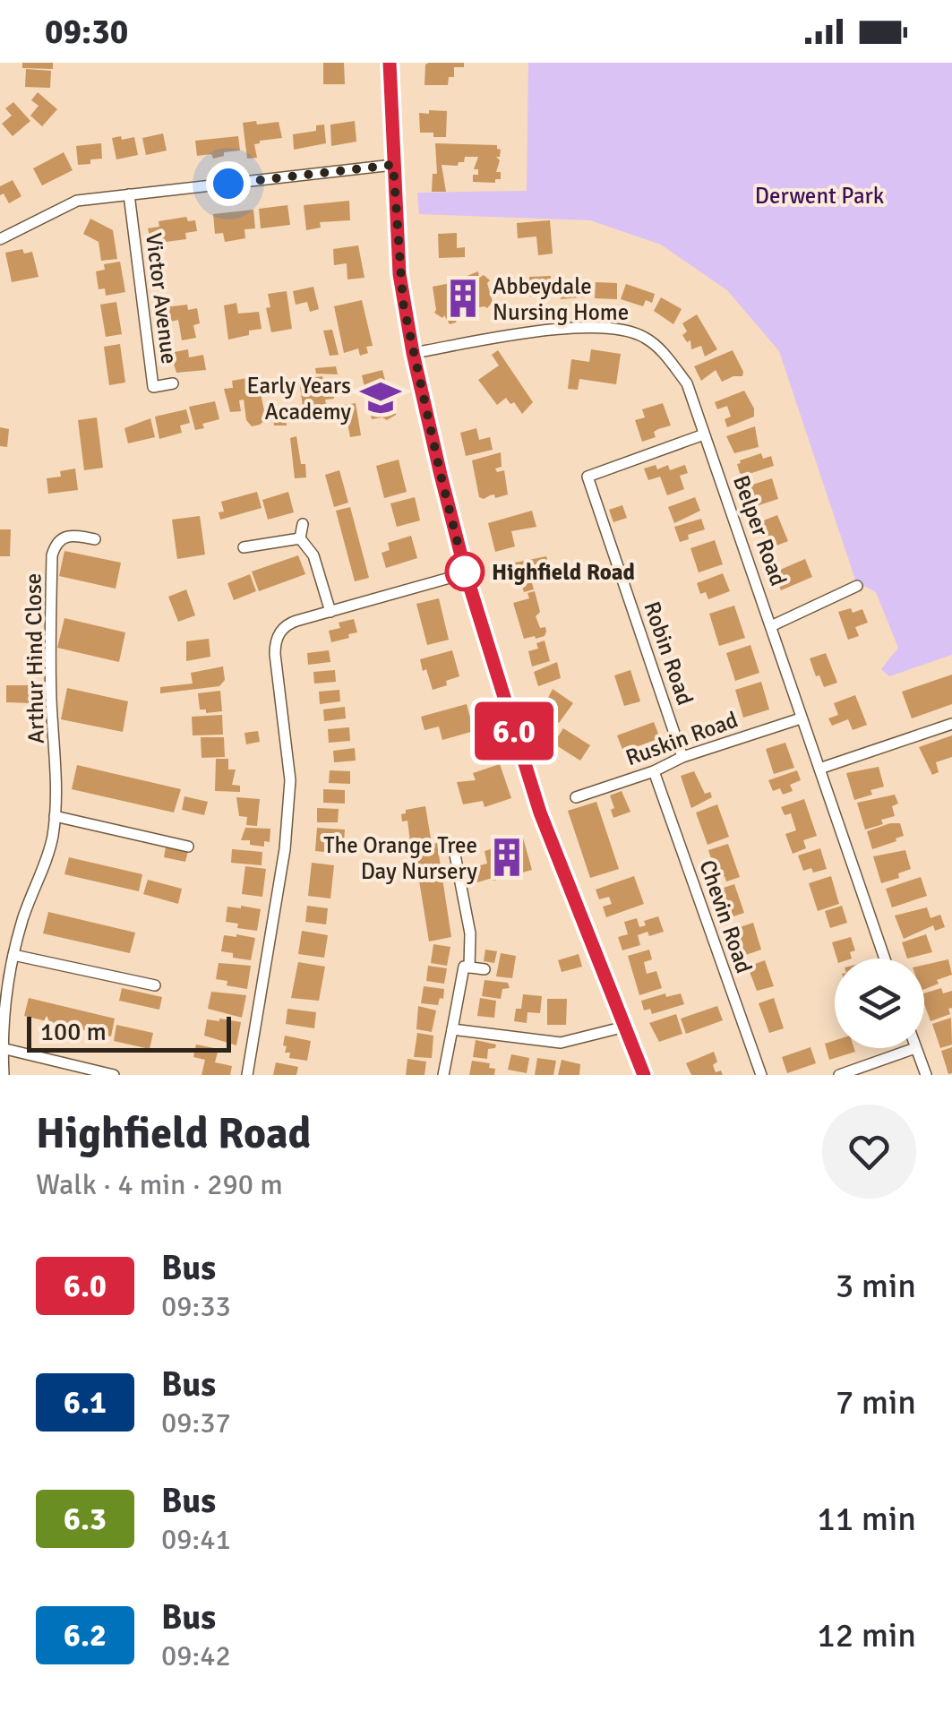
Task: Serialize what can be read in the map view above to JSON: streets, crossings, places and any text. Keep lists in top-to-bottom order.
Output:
{
  "streets": {
    "street": [
      "Victor Avenue",
      "Belper Road",
      "Robin Road",
      "Arthur Hind Close",
      "Ruskin Road",
      "Chevin Road"
    ]
  },
  "crossings": [
    ["Belper Road", "Robin Road"],
    ["Belper Road", "Ruskin Road"],
    ["Robin Road", "Ruskin Road"],
    ["Ruskin Road", "Chevin Road"]
  ],
  "parks": ["Derwent Park"],
  "places": {
    "building": ["Abbeydale Nursing Home", "The Orange Tree Day Nursery"],
    "school or university": ["Early Years Academy"],
    "other": ["Highfield Road"]
  },
  "lines": ["bus line 6.0"],
  "scale_bar": "100 m",
  "page": {
    "status": "09:30",
    "on_map": "6.0",
    "scale": "100 m",
    "heading": ["Highfield Road", "Walk · 4 min · 290 m"],
    "list": [
      {
        "mark": "6.0",
        "name": "Bus",
        "note": "09:33",
        "value": "3 min"
      },
      {
        "mark": "6.1",
        "name": "Bus",
        "note": "09:37",
        "value": "7 min"
      },
      {
        "mark": "6.3",
        "name": "Bus",
        "note": "09:41",
        "value": "11 min"
      },
      {
        "mark": "6.2",
        "name": "Bus",
        "note": "09:42",
        "value": "12 min"
      }
    ]
  }
}
